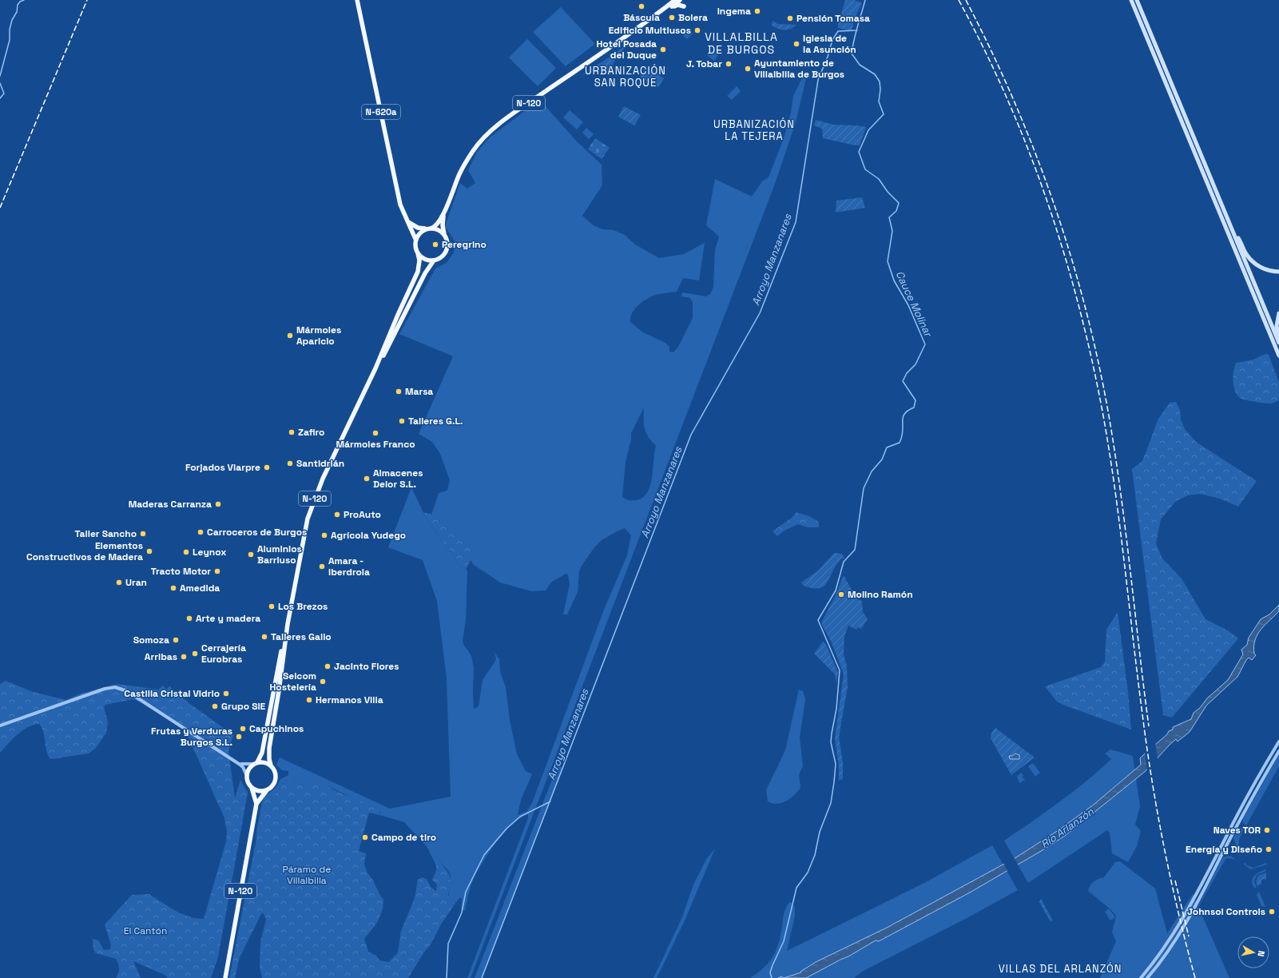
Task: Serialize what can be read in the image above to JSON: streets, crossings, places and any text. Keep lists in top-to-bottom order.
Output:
{
  "streets": {
    "highway": ["N-120", "N-620a"]
  },
  "crossings": [
    ["N-120", "N-620a"]
  ],
  "districts": [
    "VILLALBILLA DE BURGOS",
    "URBANIZACIÓN SAN ROQUE",
    "URBANIZACIÓN LA TEJERA",
    "VILLAS DEL ARLANZÓN"
  ],
  "water": ["Arroyo Manzanares", "Cauce Molinar", "Río Arlanzón"],
  "parks": ["Páramo de Villalbilla", "El Cantón"],
  "places": [
    "Báscula",
    "Ingema",
    "Bolera",
    "Pensión Tomasa",
    "Edificio Multiusos",
    "Iglesia de la Asunción",
    "Hotel Posada del Duque",
    "J. Tobar",
    "Ayuntamiento de Villalbilla de Burgos",
    "Peregrino",
    "Mármoles Aparicio",
    "Marsa",
    "Talleres G.L.",
    "Zafiro",
    "Mármoles Franco",
    "Santidrián",
    "Forjados Viarpre",
    "Almacenes Delor S.L.",
    "Maderas Carranza",
    "ProAuto",
    "Carroceros de Burgos",
    "Taller Sancho",
    "Agrícola Yudego",
    "Elementos Constructivos de Madera",
    "Leynox",
    "Aluminios Barriuso",
    "Amara - Iberdrola",
    "Tracto Motor",
    "Uran",
    "Amedida",
    "Molino Ramón",
    "Los Brezos",
    "Arte y madera",
    "Talleres Gallo",
    "Somoza",
    "Cerrajería Eurobras",
    "Arribas",
    "Jacinto Flores",
    "Selcom Hostelería",
    "Castilla Cristal Vidrio",
    "Hermanos Villa",
    "Grupo SIE",
    "Capuchinos",
    "Frutas y Verduras Burgos S.L.",
    "Naves TOR",
    "Campo de tiro",
    "Energía y Diseño",
    "Johnsol Controls"
  ],
  "north": "right"
}
